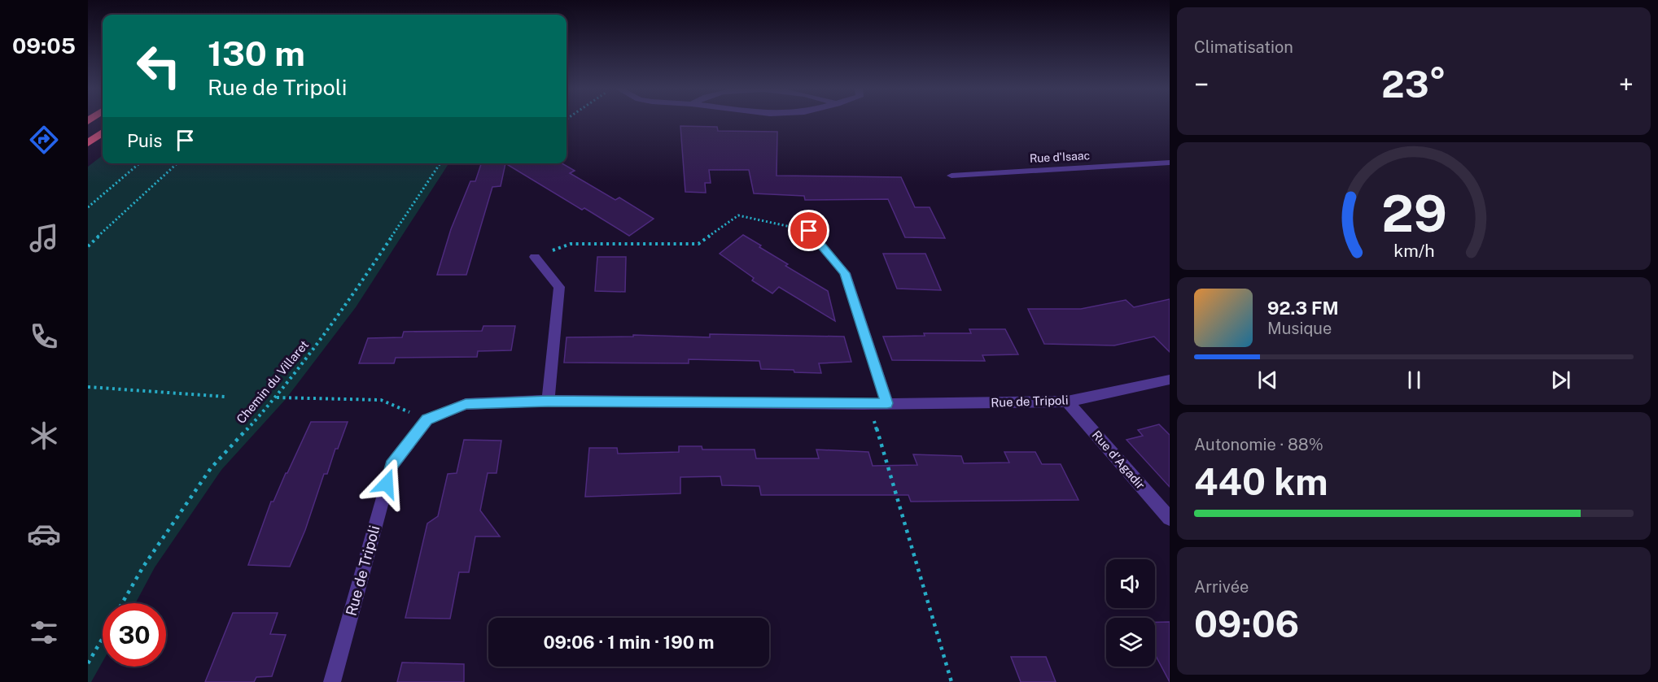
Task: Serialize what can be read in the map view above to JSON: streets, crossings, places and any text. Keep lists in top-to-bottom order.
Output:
{
  "streets": {
    "street": ["Rue d'Isaac", "Rue de Tripoli", "Rue d'Agadir"],
    "path": ["Chemin du Villaret"]
  },
  "crossings": [
    ["Rue de Tripoli", "Rue d'Agadir"]
  ],
  "page": {
    "tabs": "09:05",
    "tile": [
      "Climatisation",
      ["Autonomie · 88%", "440 km"],
      ["Arrivée", "09:06"]
    ],
    "turn": ["130 m", "Rue de Tripoli"],
    "heat": ["−", "23°", "+"],
    "then": "Puis",
    "song": ["92.3 FM", "Musique"],
    "limit": "30",
    "trip": "09:06 · 1 min · 190 m",
    "gauge": ["29", "km/h"]
  }
}
